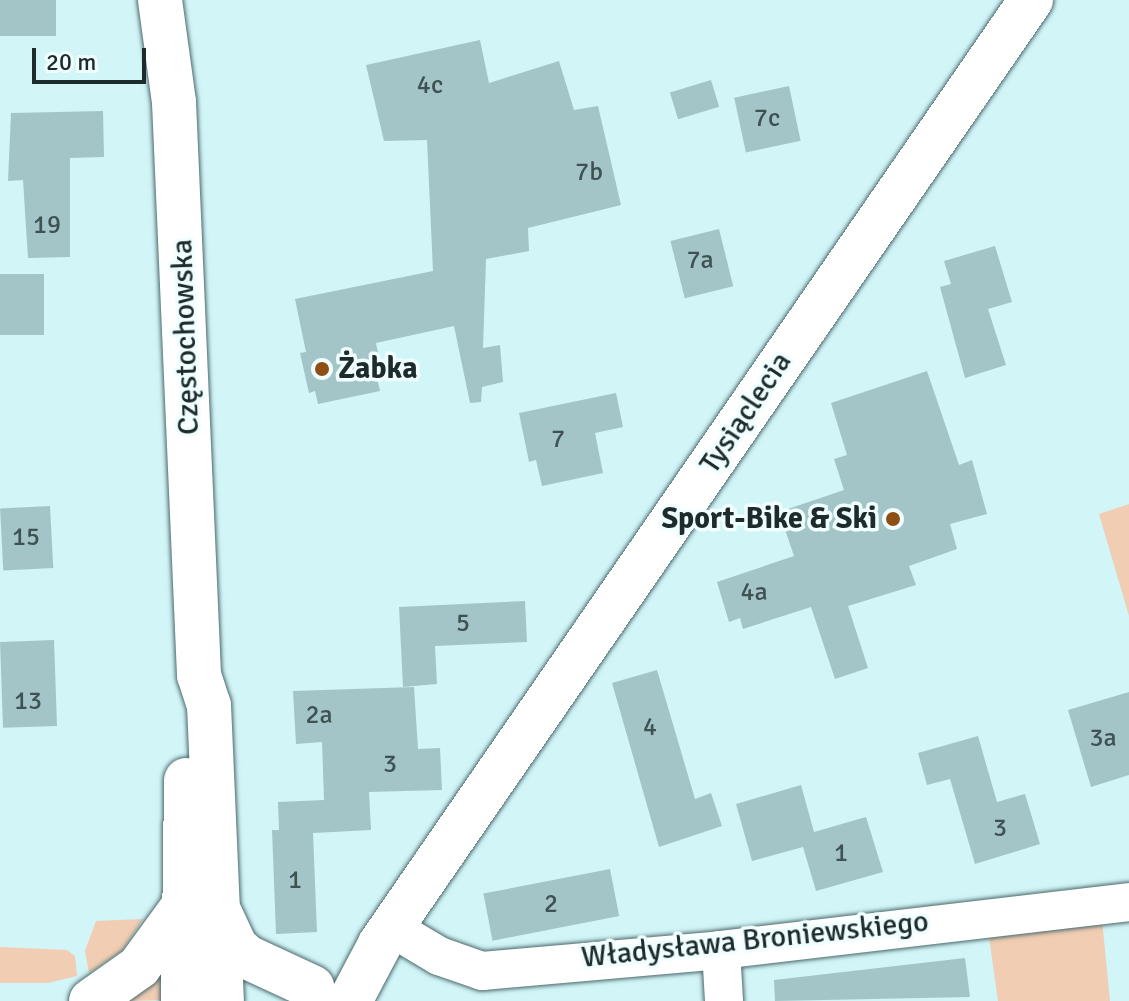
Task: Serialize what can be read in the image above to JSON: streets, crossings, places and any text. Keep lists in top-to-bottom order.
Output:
{
  "streets": {
    "street": ["Częstochowska", "Tysiąclecia", "Władysława Broniewskiego"]
  },
  "crossings": [
    ["Tysiąclecia", "Władysława Broniewskiego"]
  ],
  "places": ["Żabka", "Sport-Bike & Ski"],
  "house_numbers": [
    "4c",
    "7c",
    "7b",
    "19",
    "7a",
    "7",
    "15",
    "4a",
    "5",
    "13",
    "2a",
    "4",
    "3a",
    "3",
    "3",
    "1",
    "1",
    "2"
  ],
  "scale_bar": "20 m"
}
